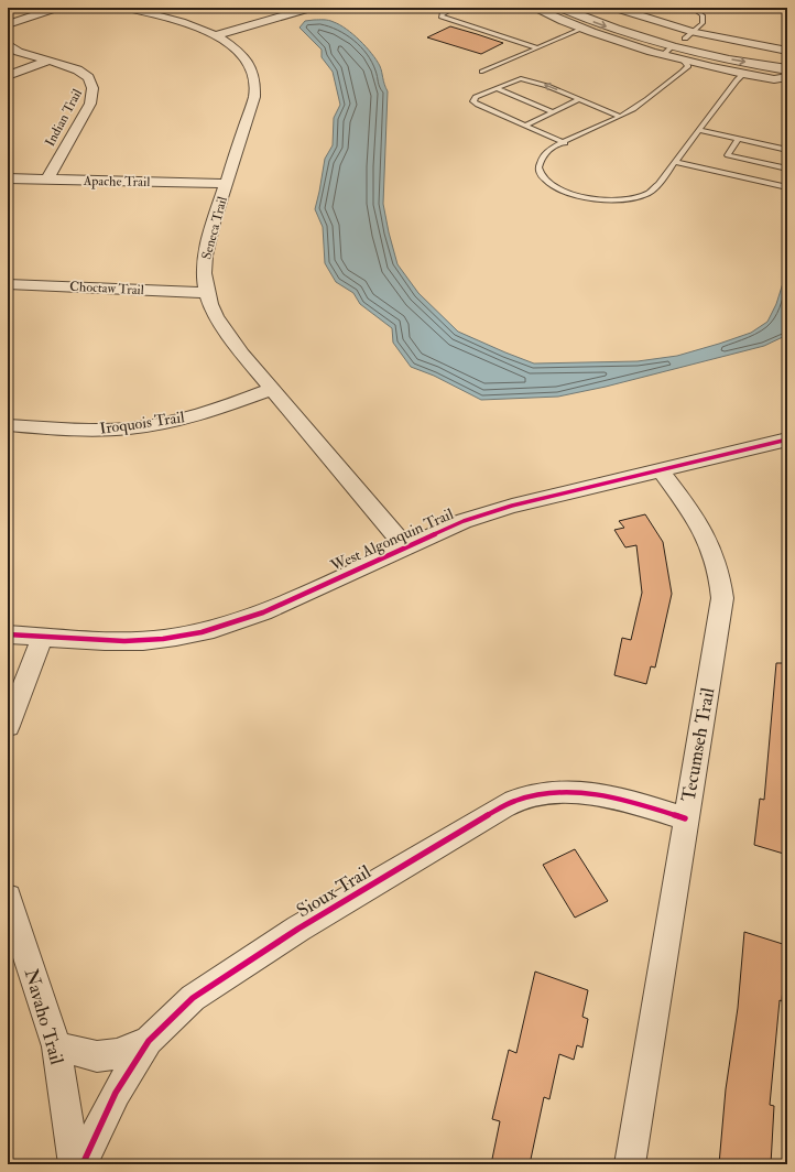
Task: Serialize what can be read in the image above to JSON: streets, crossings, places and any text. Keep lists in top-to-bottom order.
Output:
{
  "streets": {
    "street": [
      "Indian Trail",
      "Apache Trail",
      "Seneca Trail",
      "Choctaw Trail",
      "Iroquois Trail",
      "West Algonquin Trail",
      "Tecumseh Trail",
      "Sioux Trail",
      "Navaho Trail"
    ]
  },
  "crossings": [
    ["Indian Trail", "Apache Trail"],
    ["Apache Trail", "Seneca Trail"],
    ["Seneca Trail", "Choctaw Trail"],
    ["Seneca Trail", "Iroquois Trail"],
    ["Seneca Trail", "West Algonquin Trail"],
    ["West Algonquin Trail", "Tecumseh Trail"],
    ["Tecumseh Trail", "Sioux Trail"],
    ["Sioux Trail", "Navaho Trail"]
  ]
}
